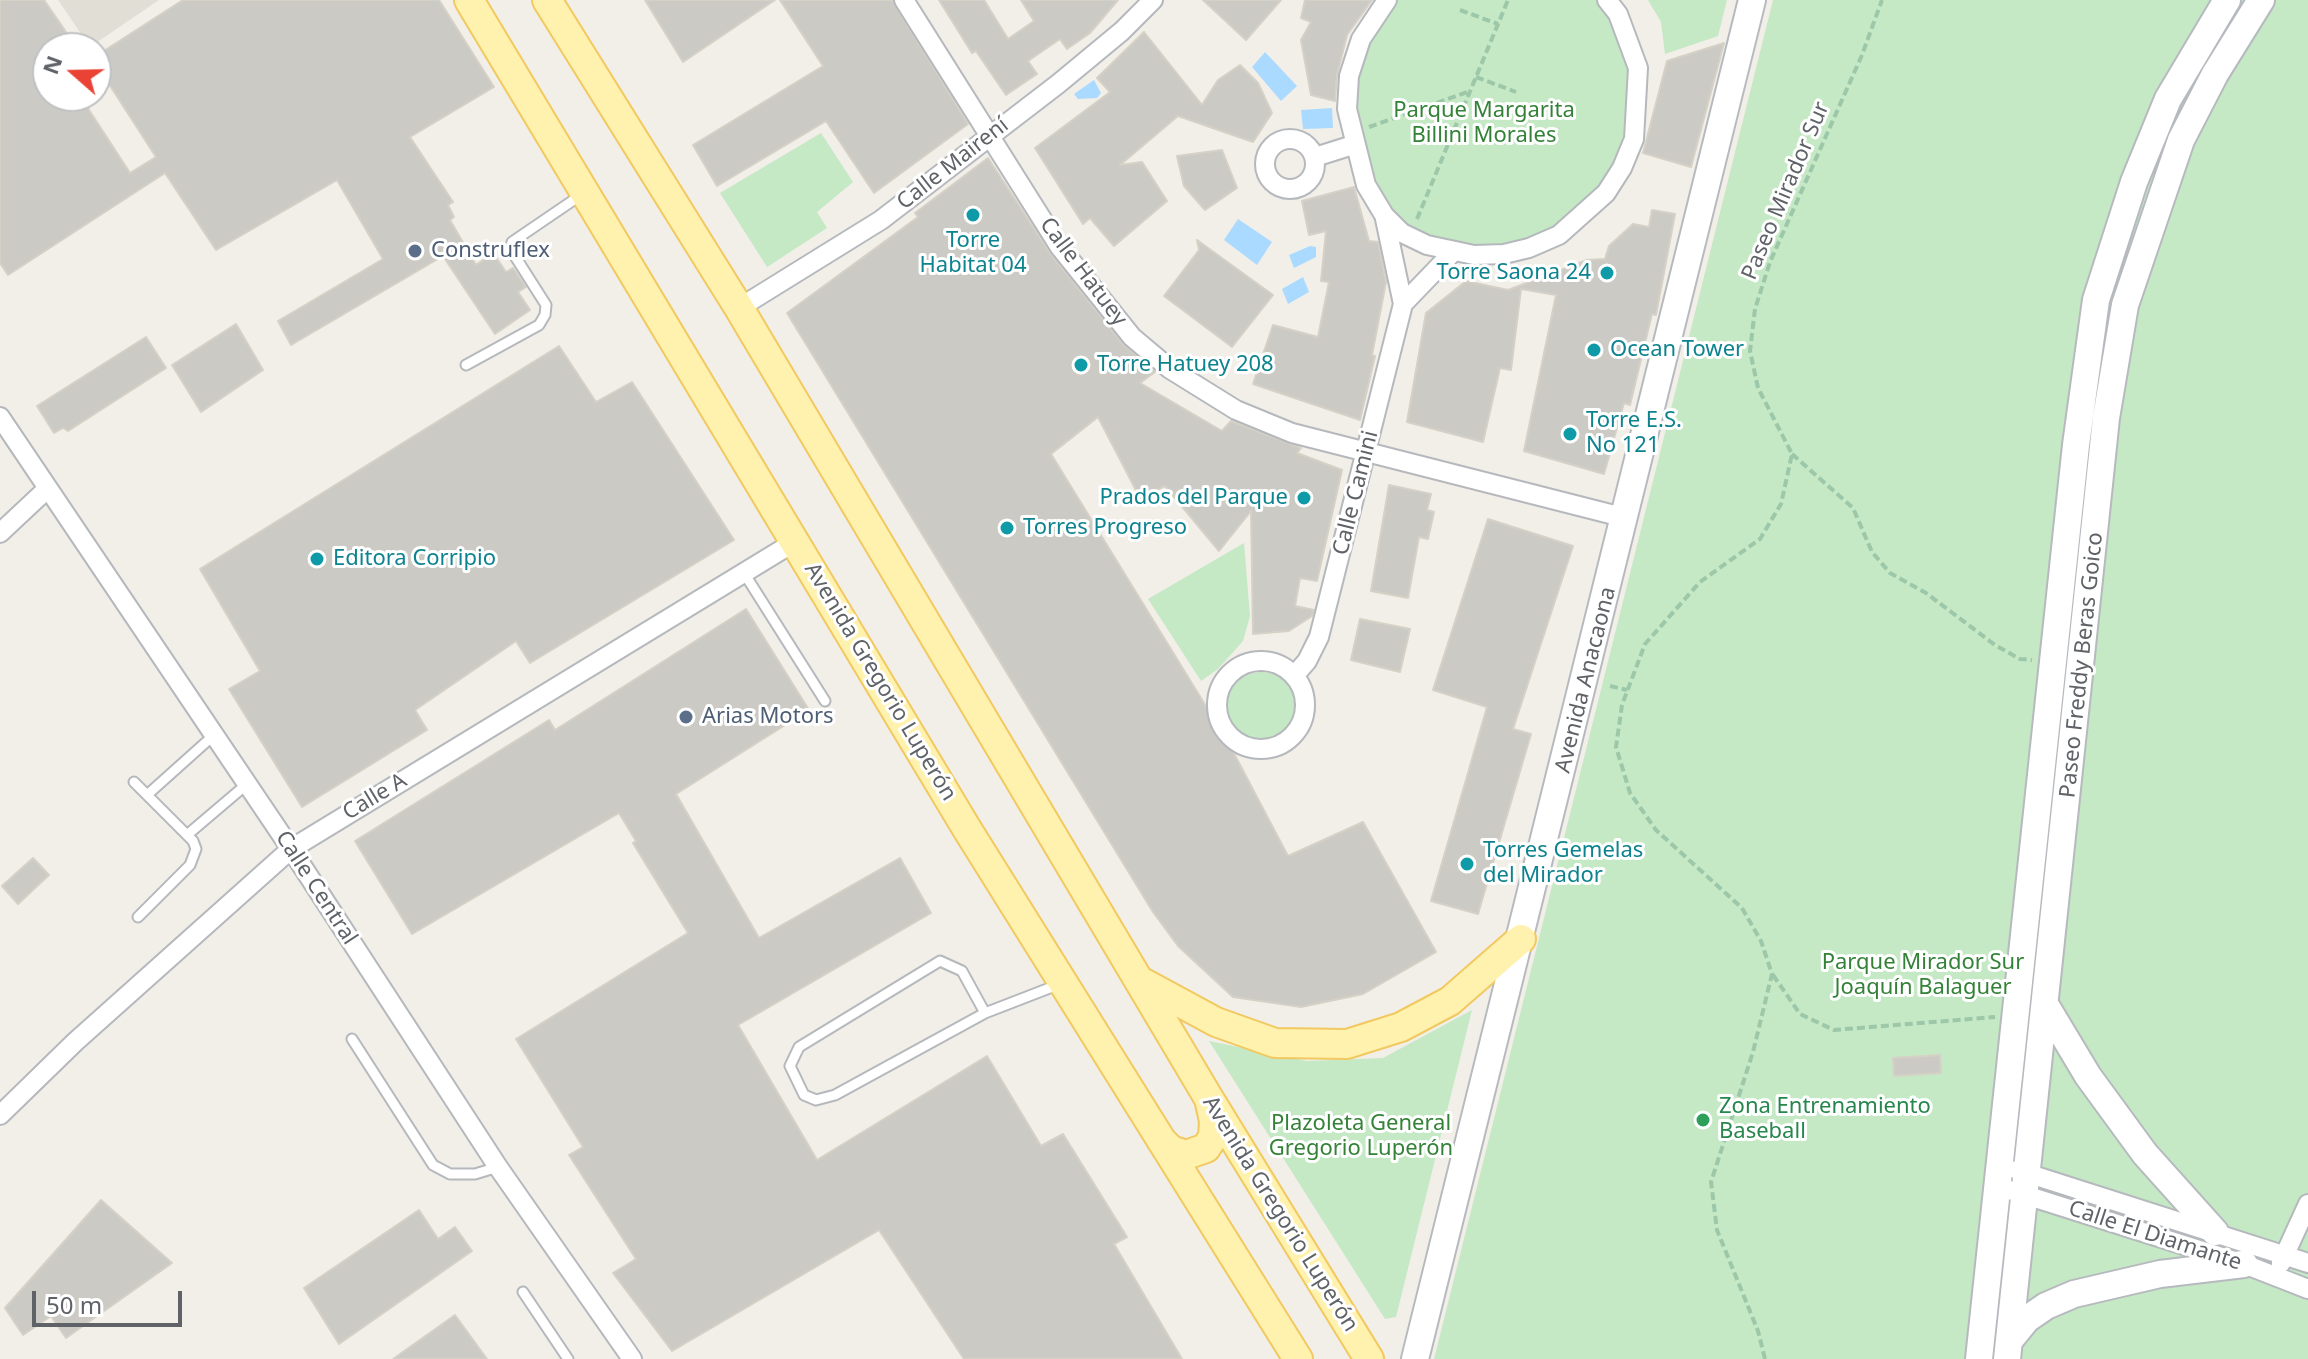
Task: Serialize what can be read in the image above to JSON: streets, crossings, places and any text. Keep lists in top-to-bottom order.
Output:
{
  "streets": {
    "main road": ["Avenida Gregorio Luperón"],
    "street": [
      "Calle Mairení",
      "Calle Hatuey",
      "Calle Camini",
      "Paseo Freddy Beras Goico",
      "Avenida Anacaona",
      "Calle A",
      "Calle Central",
      "Calle El Diamante"
    ],
    "path": ["Paseo Mirador Sur"]
  },
  "crossings": [
    ["Calle Mairení", "Calle Hatuey"],
    ["Calle Mairení", "Avenida Gregorio Luperón"],
    ["Calle Hatuey", "Calle Camini"],
    ["Calle Hatuey", "Avenida Anacaona"],
    ["Paseo Freddy Beras Goico", "Calle El Diamante"],
    ["Avenida Gregorio Luperón", "Calle A"],
    ["Calle A", "Calle Central"]
  ],
  "parks": ["Parque Margarita Billini Morales", "Parque Mirador Sur Joaquín Balaguer", "Plazoleta General Gregorio Luperón"],
  "places": [
    "Torre Habitat 04",
    "Construflex",
    "Torre Saona 24",
    "Ocean Tower",
    "Torre Hatuey 208",
    "Torre E.S. No 121",
    "Prados del Parque",
    "Torres Progreso",
    "Editora Corripio",
    "Arias Motors",
    "Torres Gemelas del Mirador",
    "Zona Entrenamiento Baseball"
  ],
  "scale_bar": "50 m",
  "north": "left"
}
